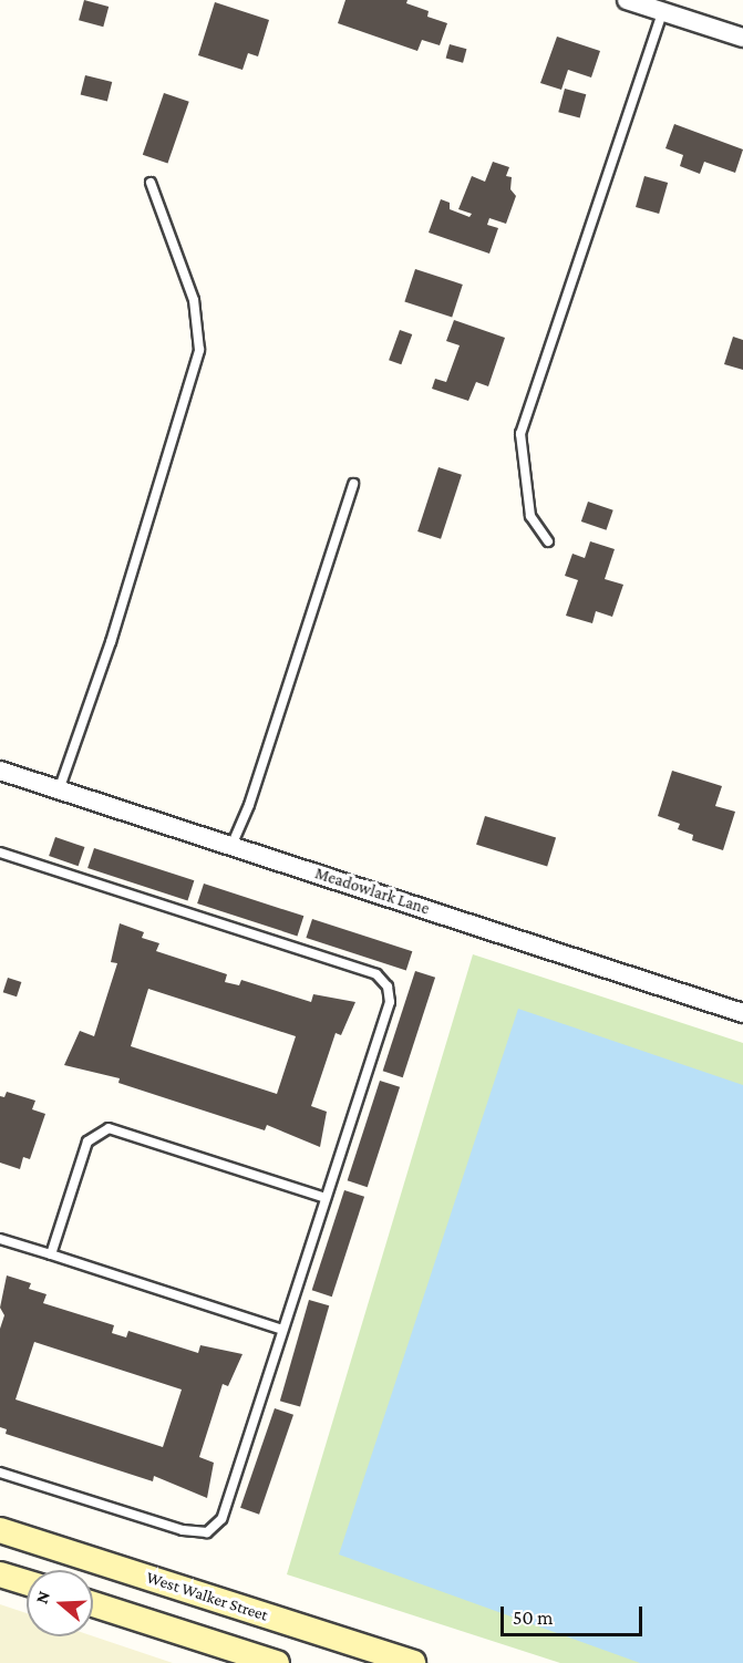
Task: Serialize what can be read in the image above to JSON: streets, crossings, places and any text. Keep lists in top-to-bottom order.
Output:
{
  "streets": {
    "street": ["Meadowlark Lane", "West Walker Street"]
  },
  "scale_bar": "50 m",
  "north": "left"
}
